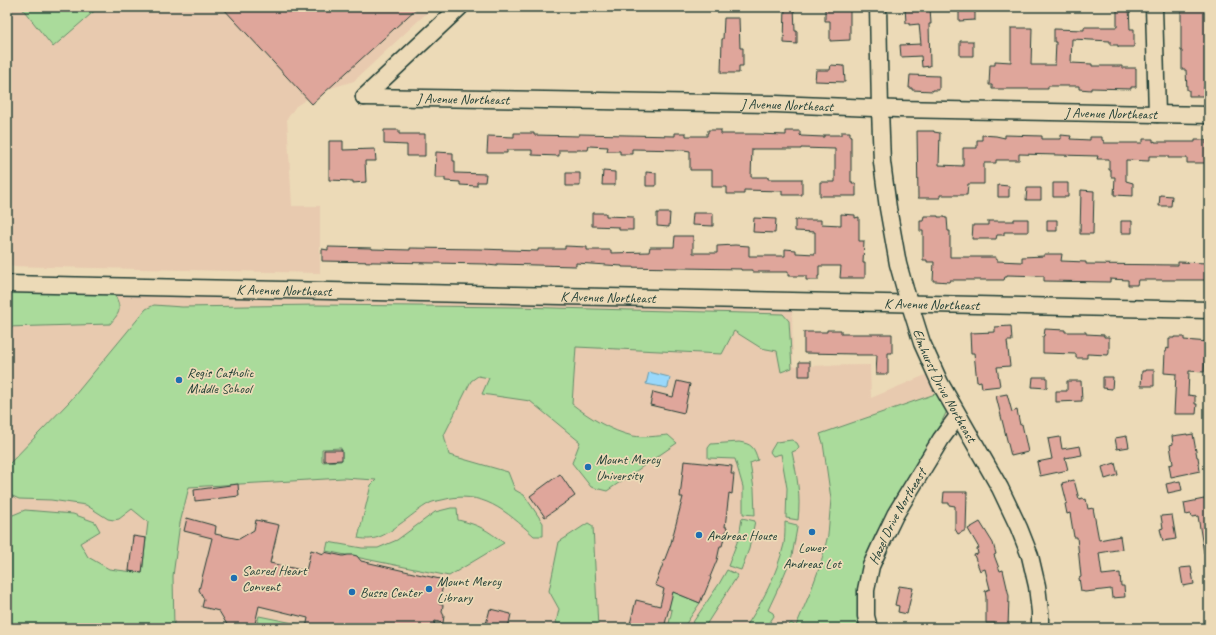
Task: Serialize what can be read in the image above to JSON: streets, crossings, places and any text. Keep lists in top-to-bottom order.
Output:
{
  "streets": {
    "street": [
      "J Avenue Northeast",
      "K Avenue Northeast",
      "Elmhurst Drive Northeast",
      "Hazel Drive Northeast"
    ]
  },
  "crossings": [
    ["J Avenue Northeast", "Elmhurst Drive Northeast"],
    ["K Avenue Northeast", "Elmhurst Drive Northeast"],
    ["Elmhurst Drive Northeast", "Hazel Drive Northeast"]
  ],
  "places": [
    "Regis Catholic Middle School",
    "Mount Mercy University",
    "Lower Andreas Lot",
    "Andreas House",
    "Sacred Heart Convent",
    "Mount Mercy Library",
    "Busse Center"
  ]
}
